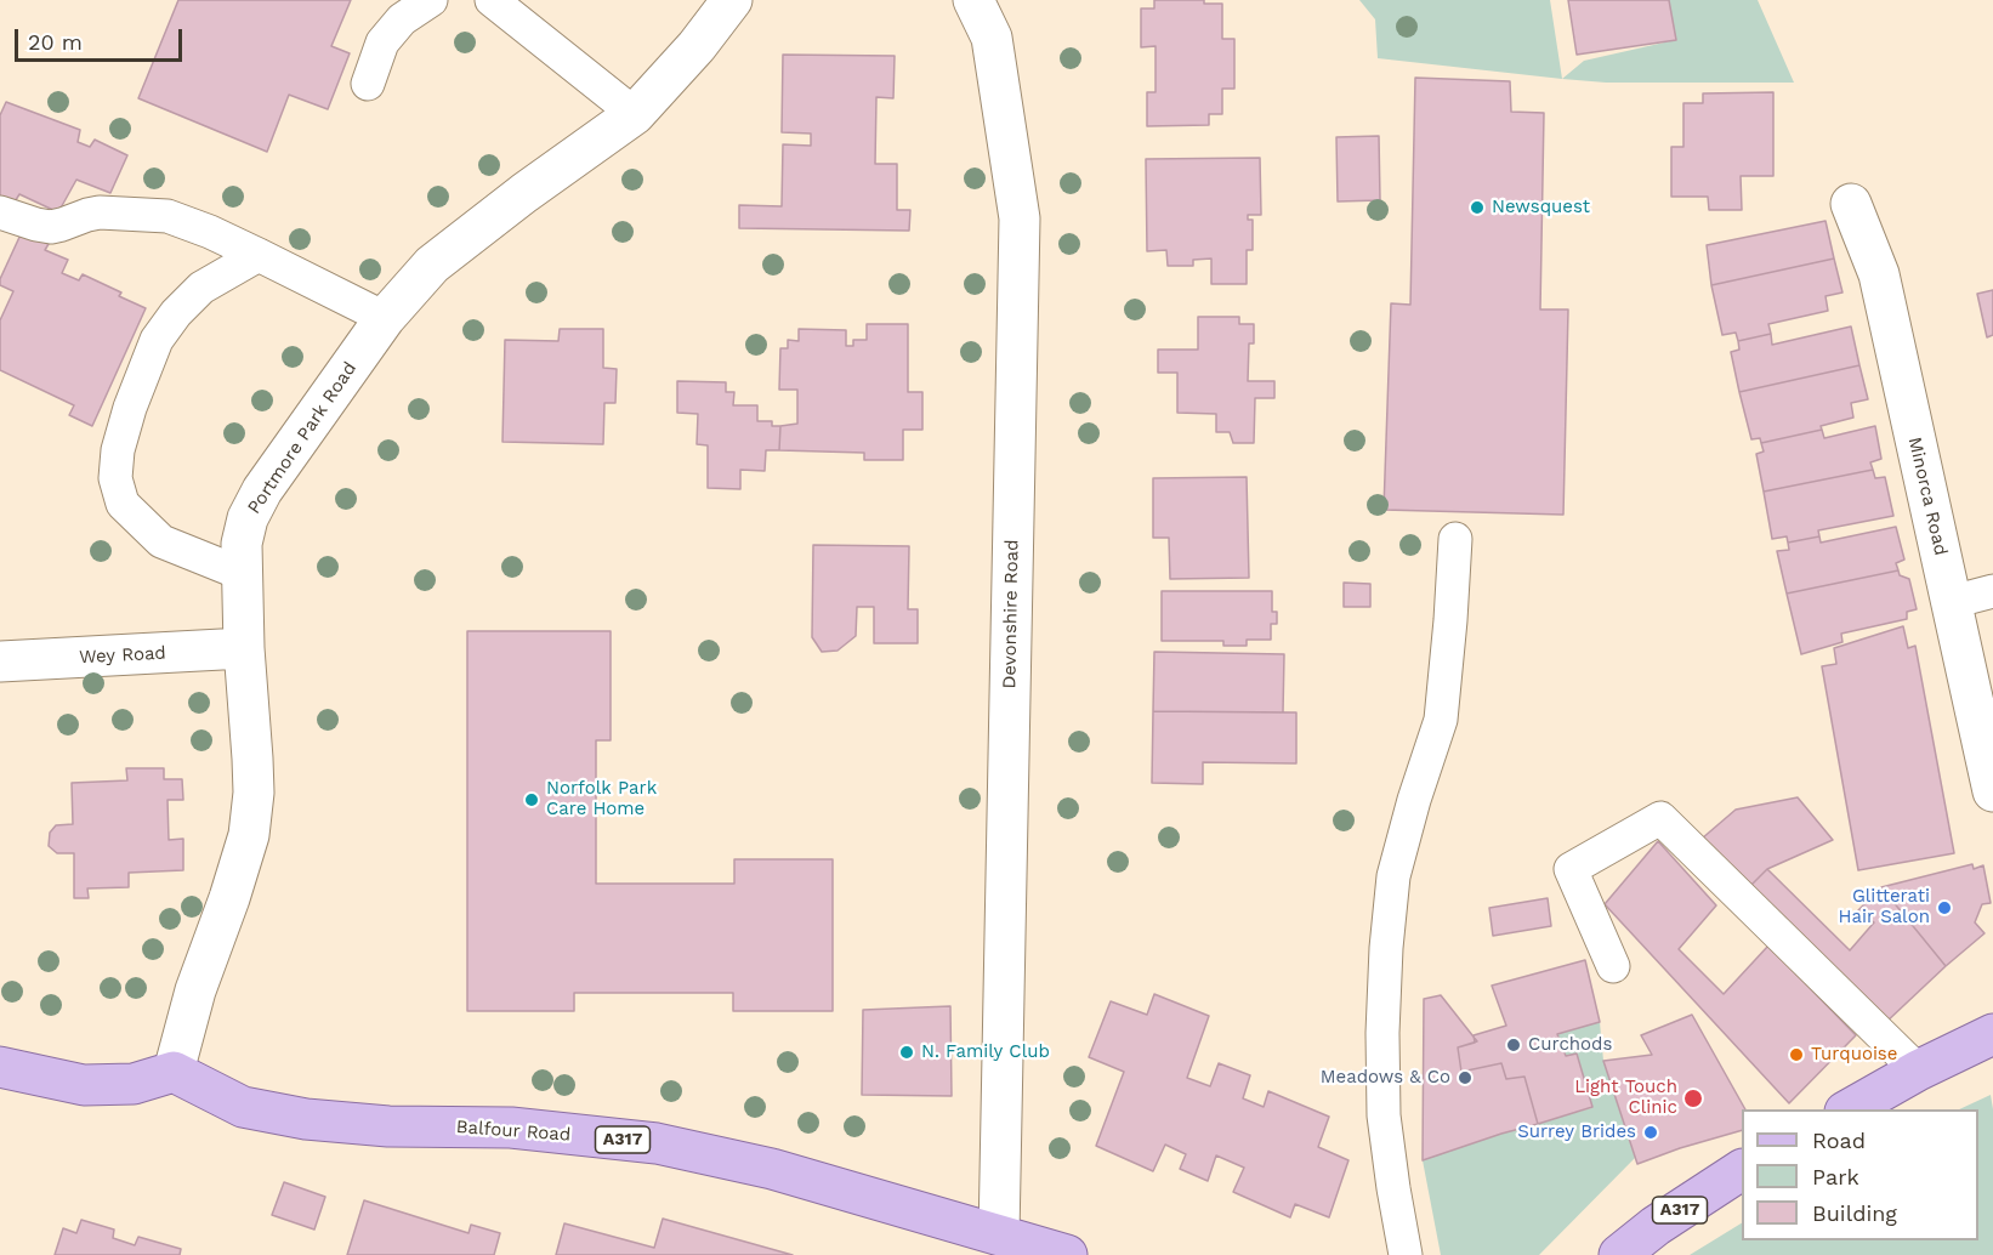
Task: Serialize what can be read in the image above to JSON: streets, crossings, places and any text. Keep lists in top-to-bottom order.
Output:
{
  "streets": {
    "main road": ["Balfour Road", "A317"],
    "street": [
      "Portmore Park Road",
      "Minorca Road",
      "Devonshire Road",
      "Wey Road"
    ]
  },
  "crossings": [
    ["Portmore Park Road", "Wey Road"],
    ["Portmore Park Road", "Balfour Road"],
    ["Devonshire Road", "Balfour Road"]
  ],
  "places": [
    "Newsquest",
    "Norfolk Park Care Home",
    "Glitterati Hair Salon",
    "Curchods",
    "N. Family Club",
    "Turquoise",
    "Meadows & Co",
    "Light Touch Clinic",
    "Surrey Brides"
  ],
  "legend": ["Road", "Park", "Building"],
  "scale_bar": "20 m"
}
